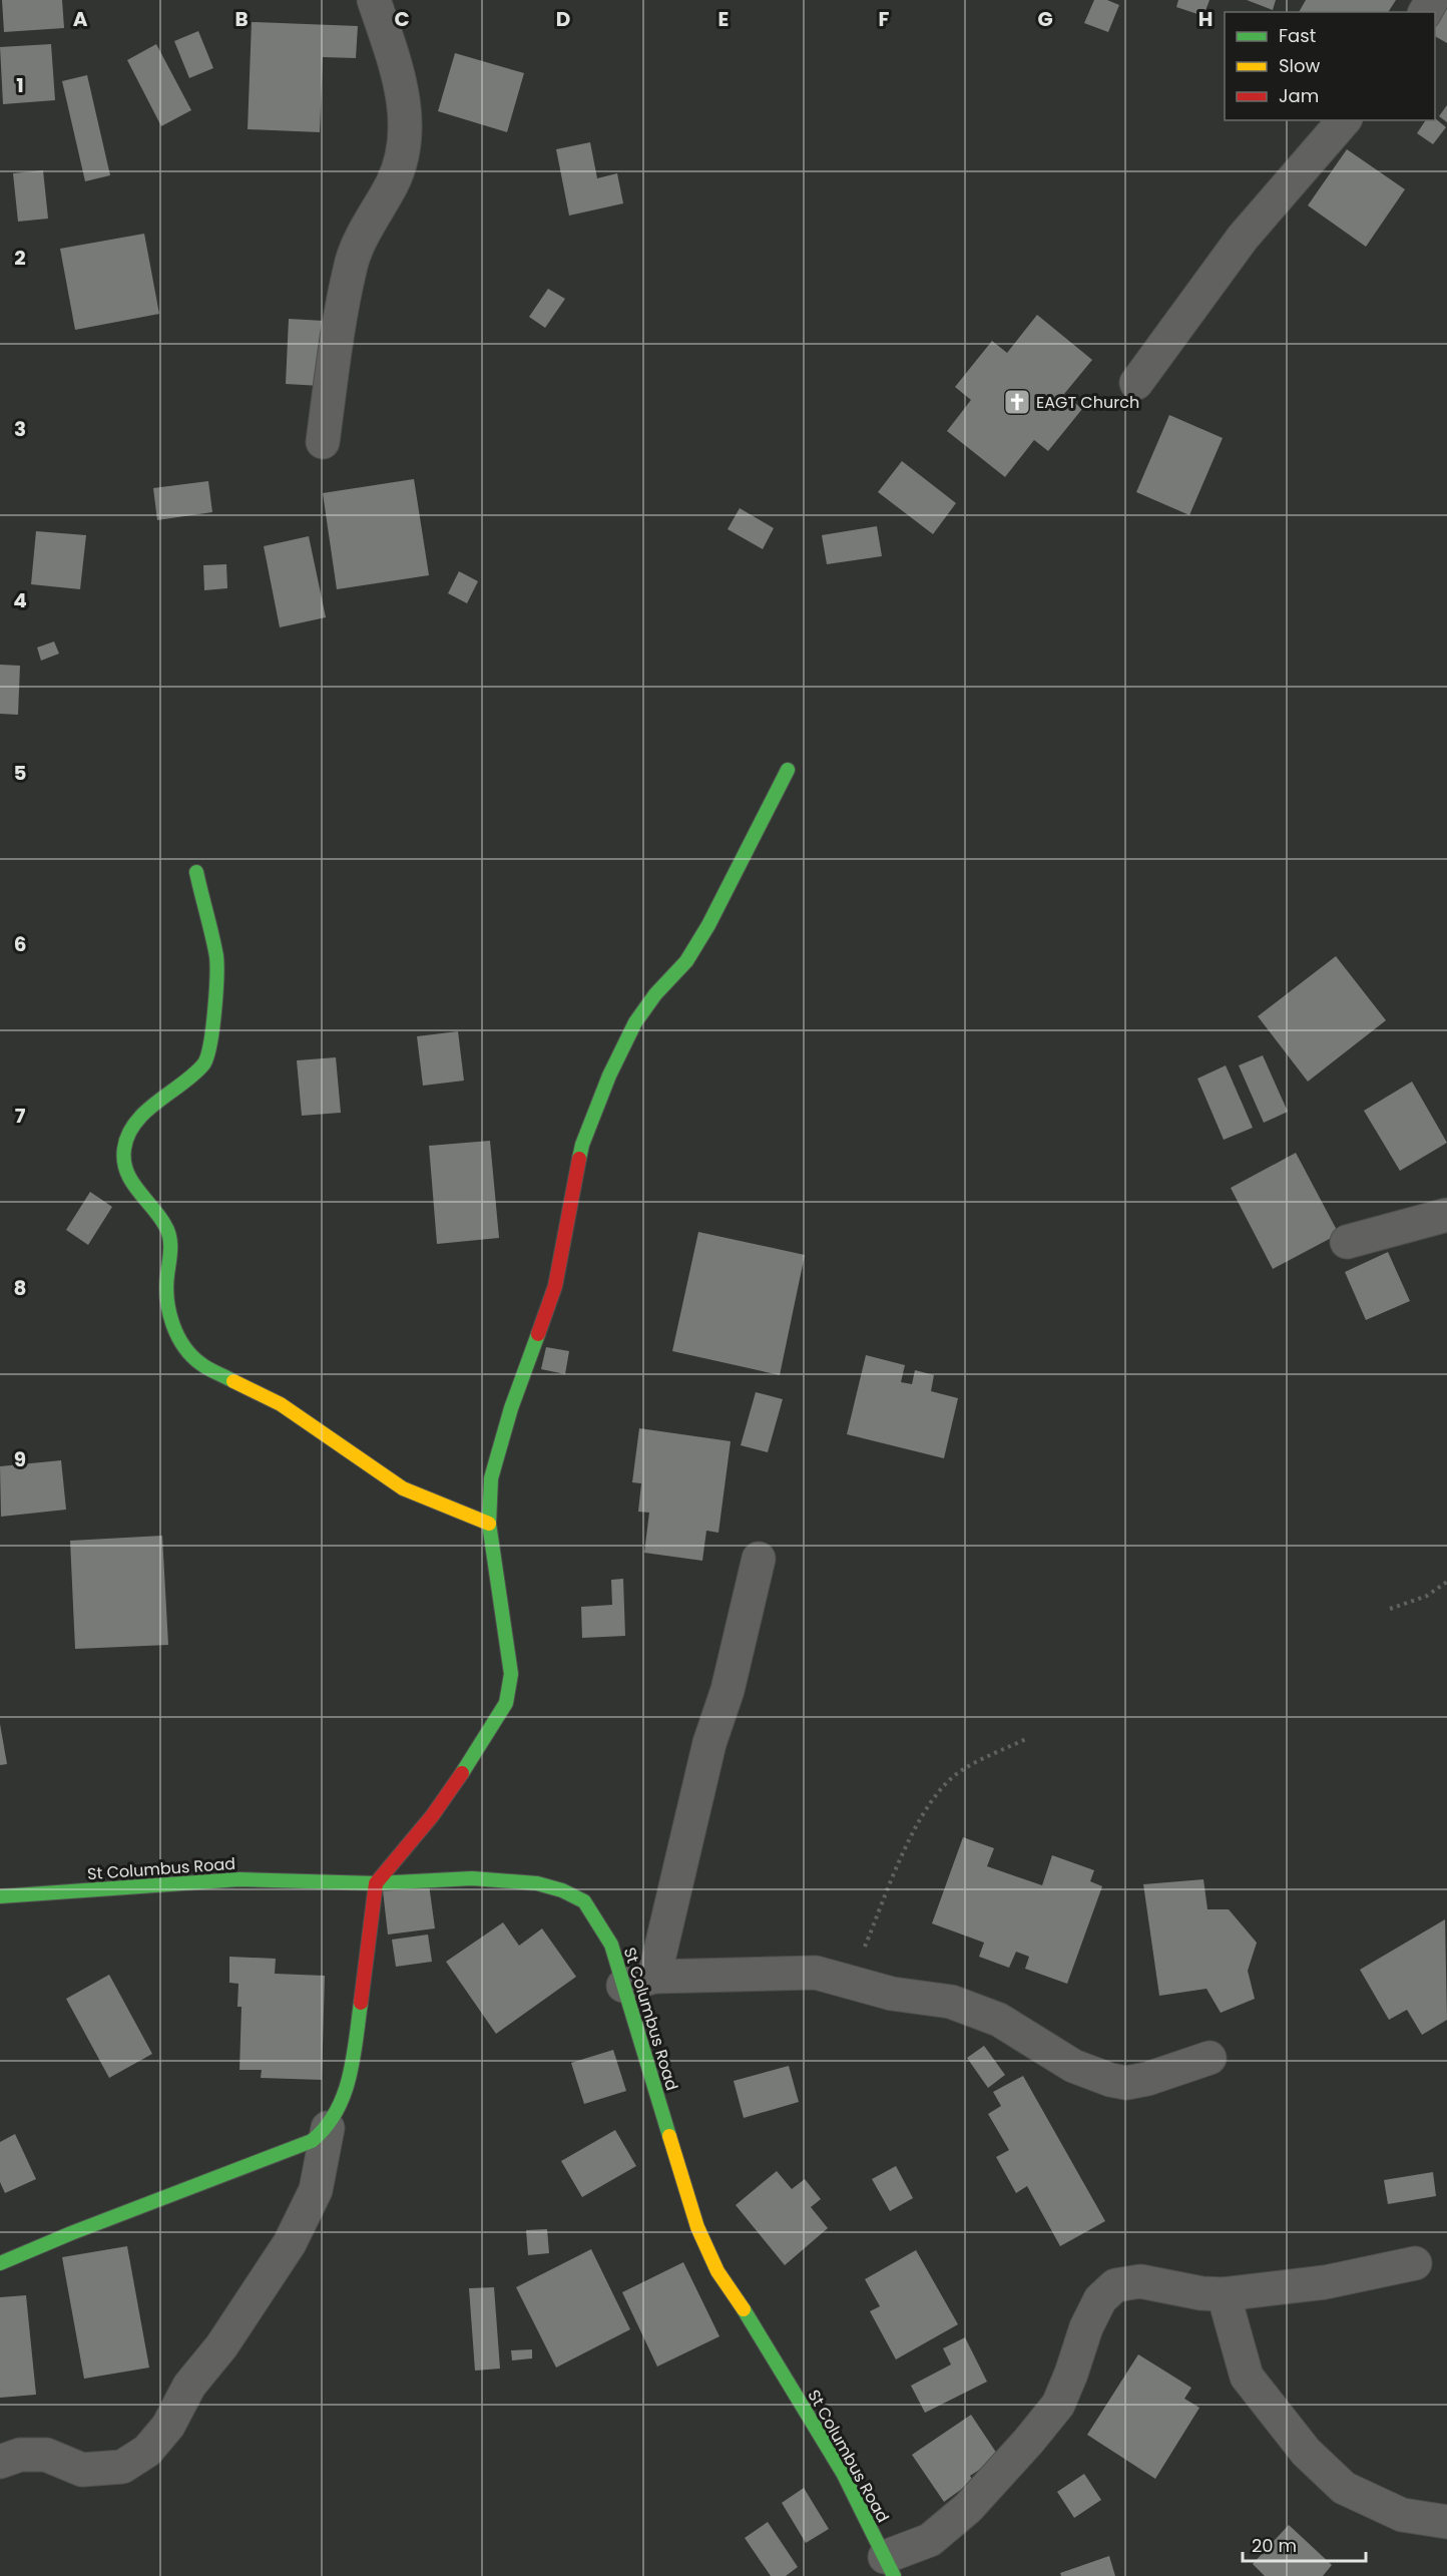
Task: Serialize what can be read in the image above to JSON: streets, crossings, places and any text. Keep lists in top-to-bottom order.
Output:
{
  "streets": {
    "street": ["St Columbus Road"]
  },
  "places": {
    "church": ["EAGT Church"]
  },
  "legend": ["Fast", "Slow", "Jam"],
  "scale_bar": "20 m",
  "grid": {
    "columns": [
      "A",
      "B",
      "C",
      "D",
      "E",
      "F",
      "G",
      "H"
    ],
    "rows": [
      "1",
      "2",
      "3",
      "4",
      "5",
      "6",
      "7",
      "8",
      "9"
    ]
  }
}
